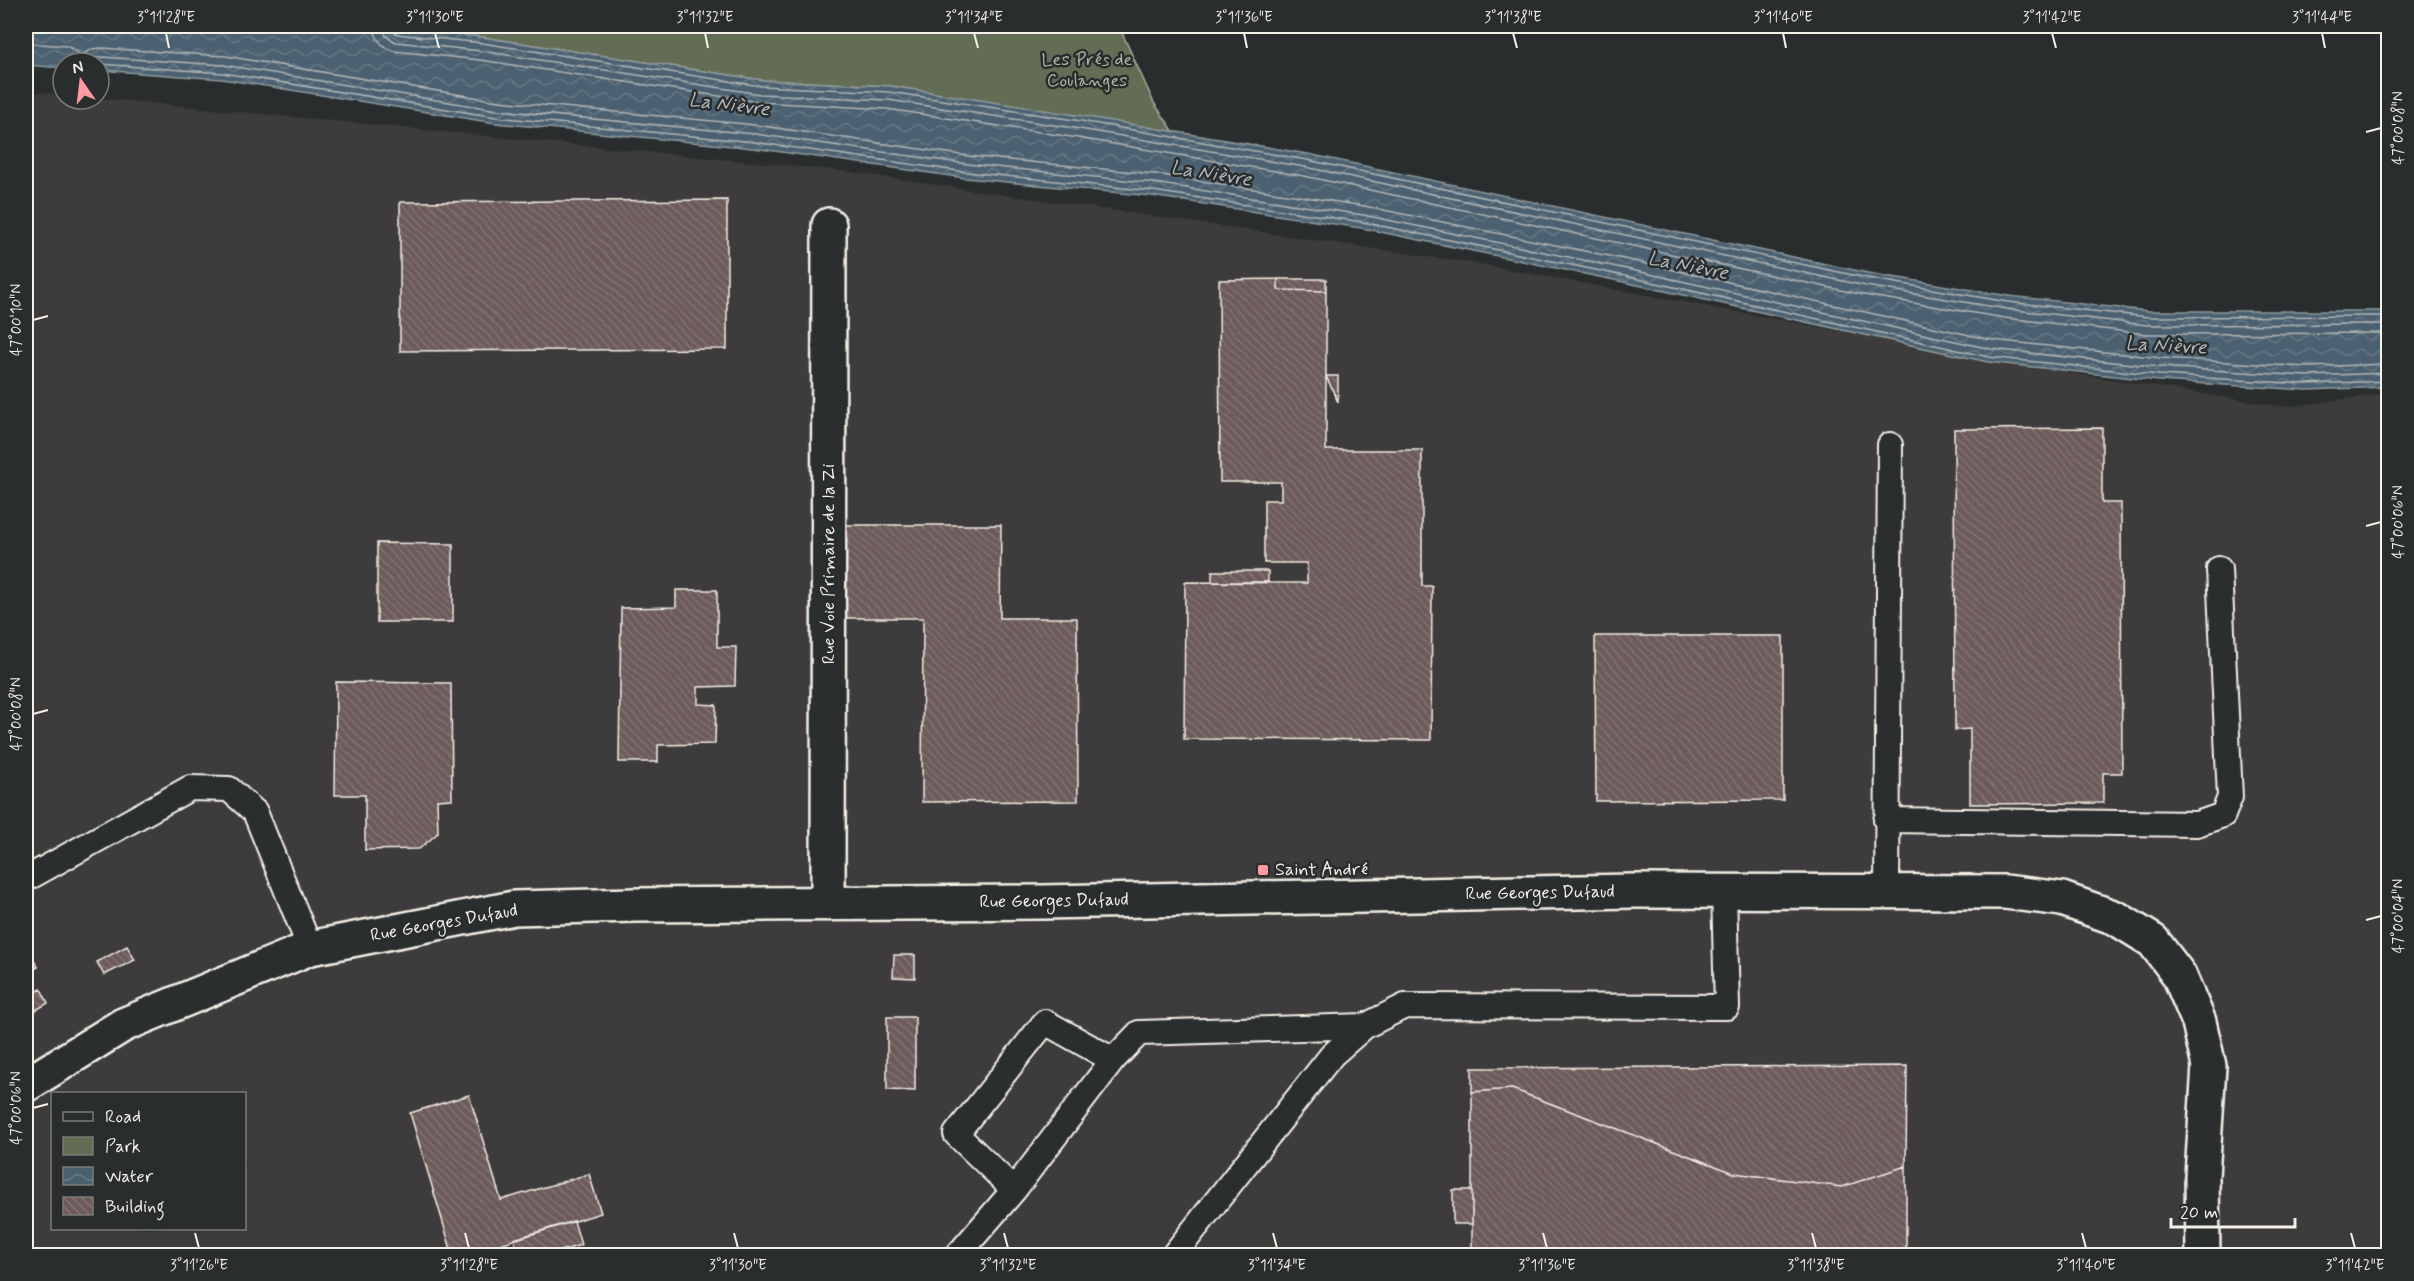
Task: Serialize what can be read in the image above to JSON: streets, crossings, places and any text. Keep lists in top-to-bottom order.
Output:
{
  "streets": {
    "street": ["Rue Voie Primaire de la Zi", "Rue Georges Dufaud"]
  },
  "crossings": [
    ["Rue Voie Primaire de la Zi", "Rue Georges Dufaud"]
  ],
  "water": ["La Nièvre"],
  "parks": ["Les Prés de Coulanges"],
  "places": {
    "transit": ["Saint André"]
  },
  "legend": [
    "Road",
    "Park",
    "Water",
    "Building"
  ],
  "scale_bar": "20 m",
  "north": "top",
  "coordinates": [
    "3°11'28\"E",
    "3°11'30\"E",
    "3°11'32\"E",
    "3°11'34\"E",
    "3°11'36\"E",
    "3°11'38\"E",
    "3°11'40\"E",
    "3°11'42\"E",
    "3°11'44\"E",
    "47°00'08\"N",
    "47°00'10\"N",
    "47°00'06\"N",
    "47°00'04\"N",
    "3°11'26\"E"
  ]
}
